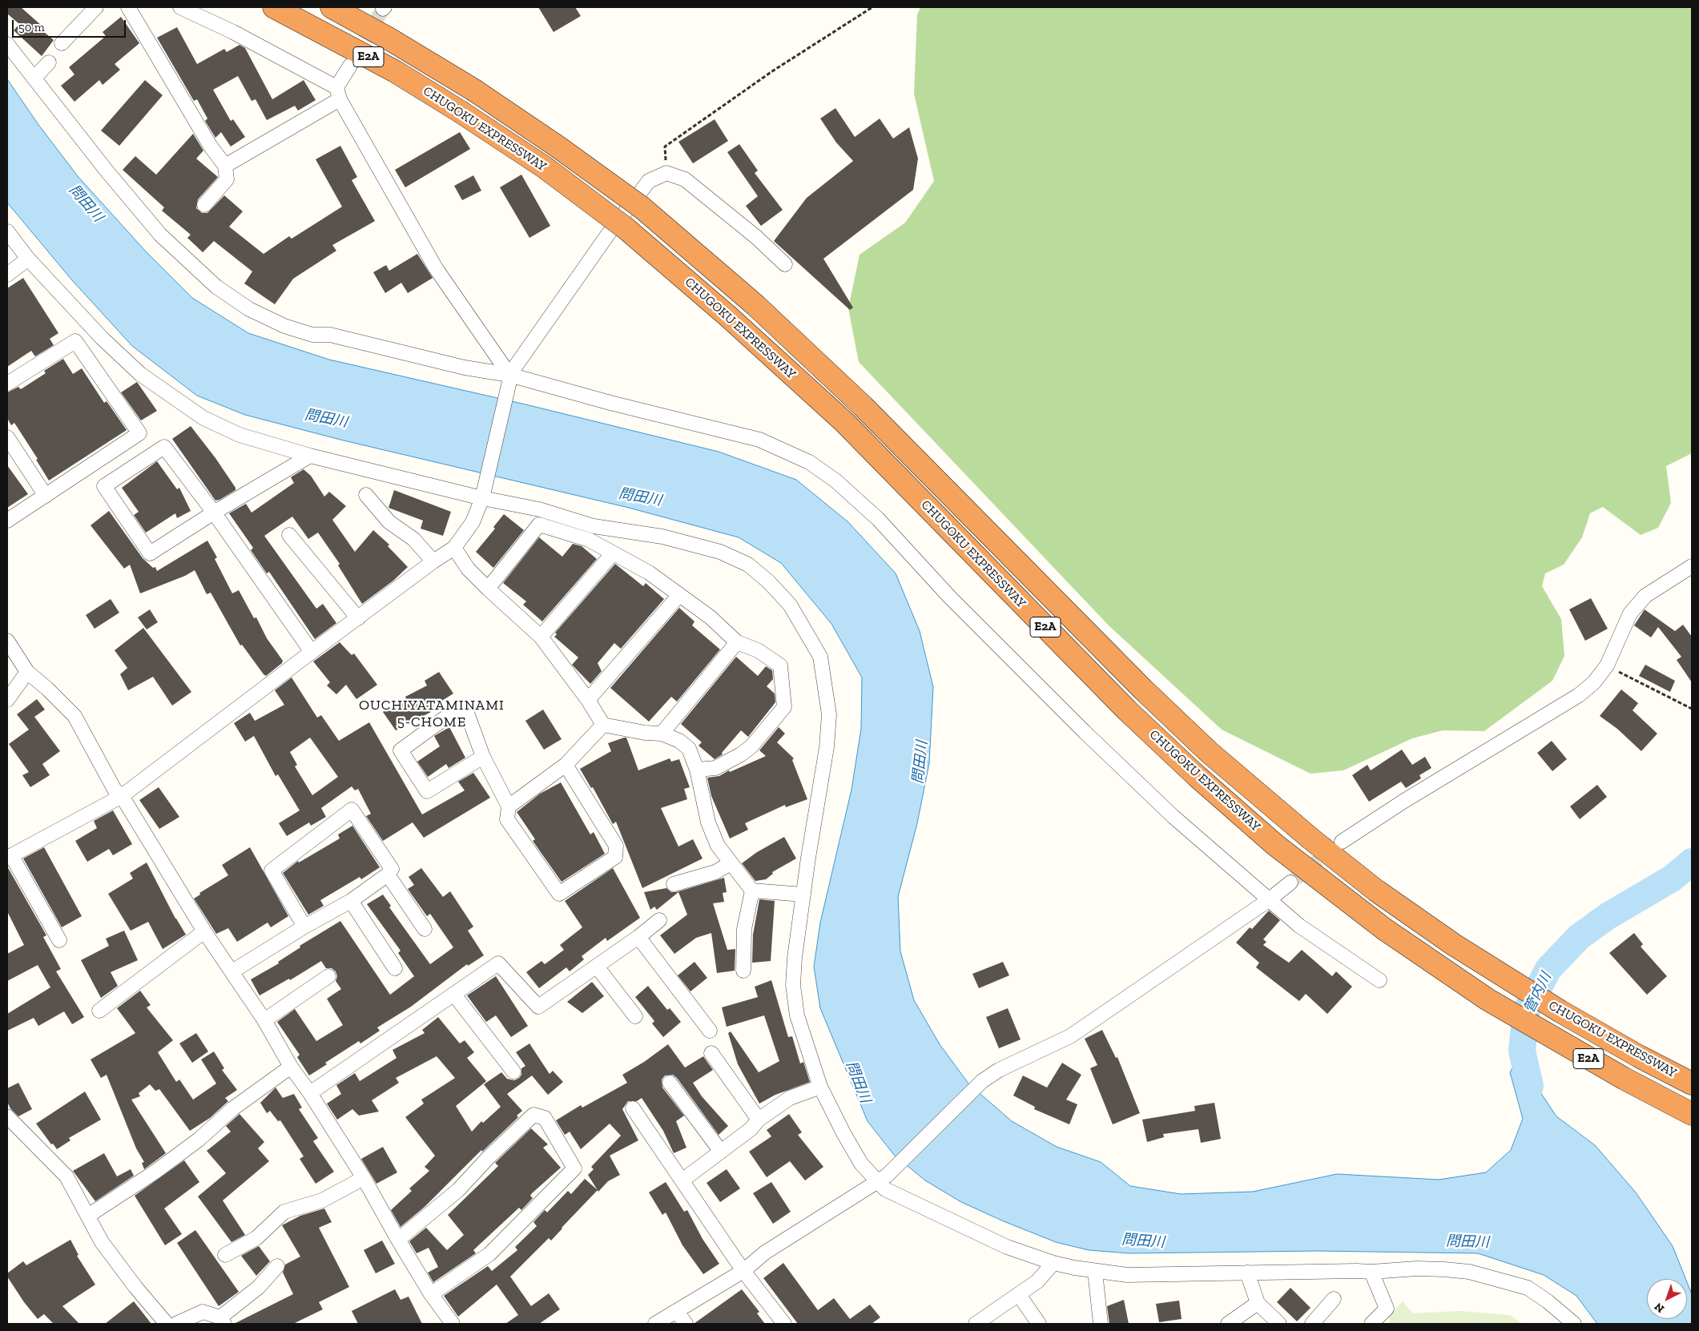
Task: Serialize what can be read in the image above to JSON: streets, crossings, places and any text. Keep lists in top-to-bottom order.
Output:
{
  "streets": {
    "highway": ["E2A", "CHUGOKU EXPRESSWAY"]
  },
  "districts": ["OUCHIYATAMINAMI 5-CHOME"],
  "water": ["問田川", "管内川"],
  "scale_bar": "50 m",
  "north": "bottom left"
}
